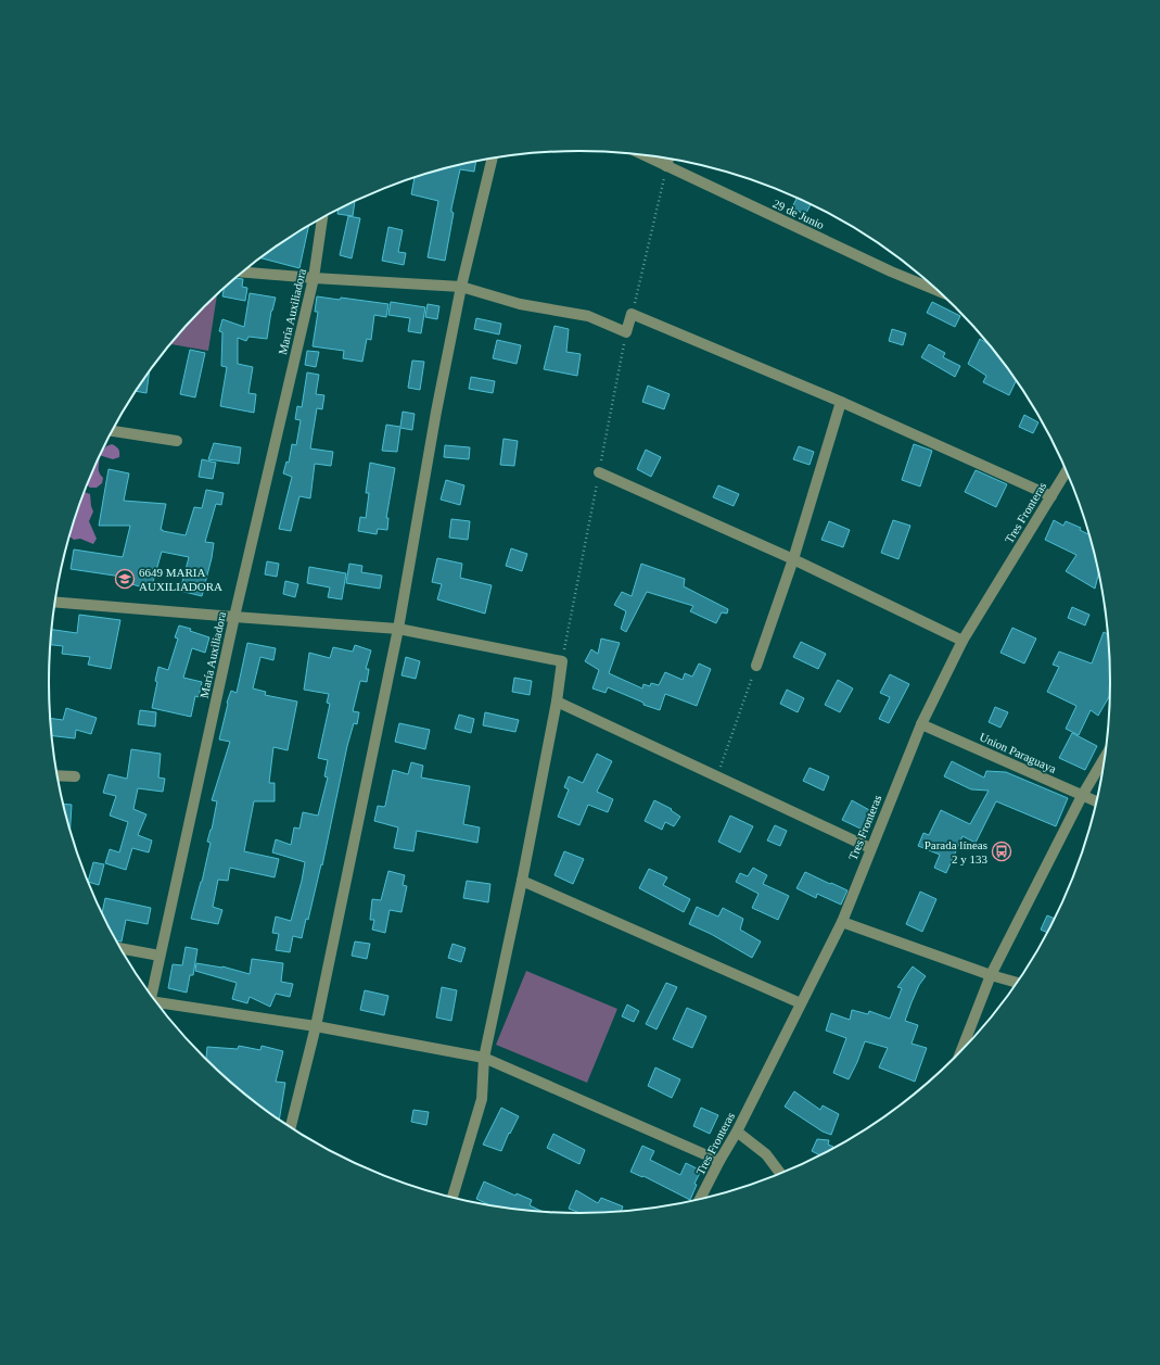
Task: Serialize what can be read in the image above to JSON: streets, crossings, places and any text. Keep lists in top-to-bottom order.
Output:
{
  "streets": {
    "street": [
      "29 de Junio",
      "María Auxiliadora",
      "Tres Fronteras",
      "Union Paraguaya"
    ]
  },
  "crossings": [
    ["Tres Fronteras", "Union Paraguaya"]
  ],
  "places": {
    "school or university": ["6649 MARIA AUXILIADORA"],
    "bus stop": ["Parada líneas 2 y 133"]
  }
}
